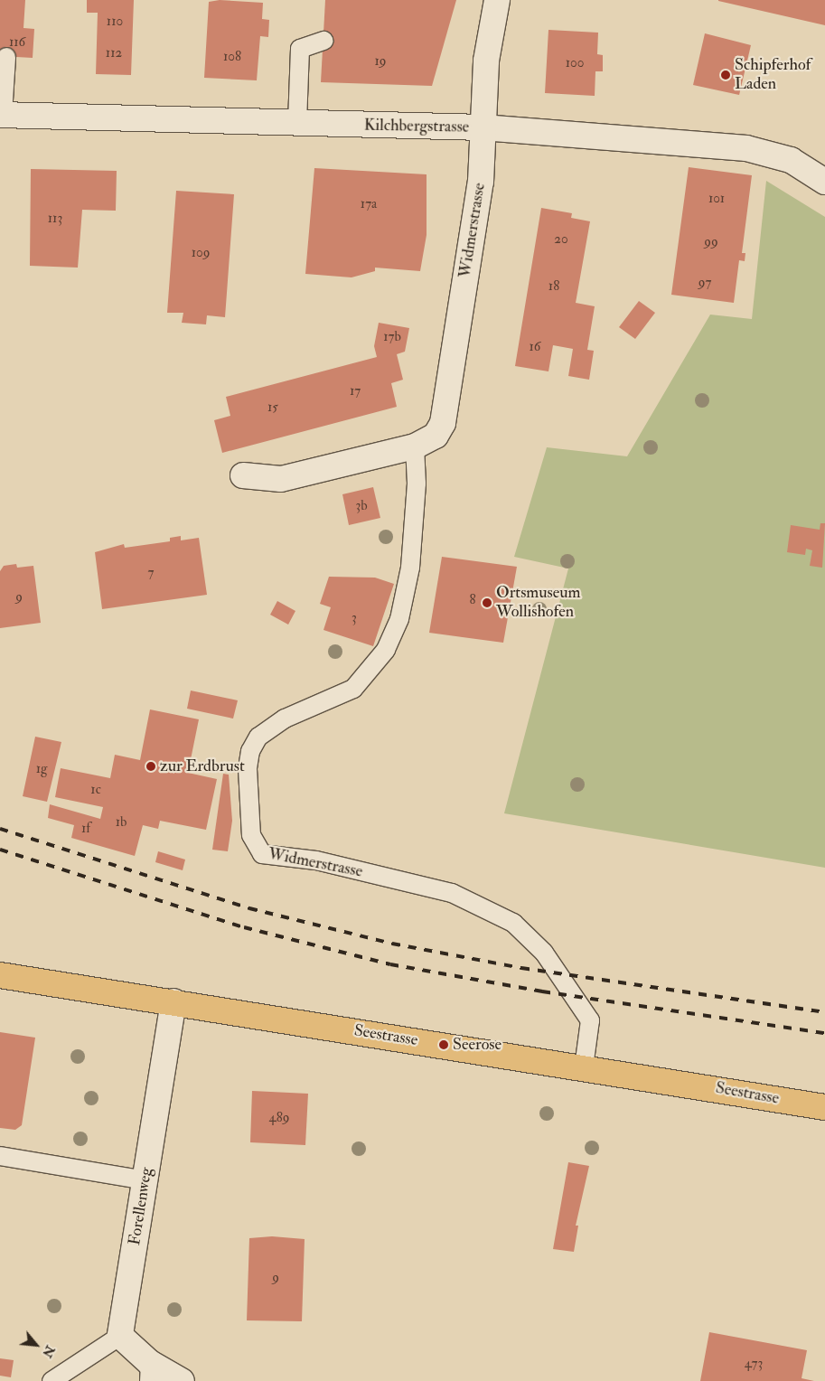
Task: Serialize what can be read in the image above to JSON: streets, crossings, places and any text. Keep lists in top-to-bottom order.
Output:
{
  "streets": {
    "main road": ["Seestrasse"],
    "street": ["Kilchbergstrasse", "Widmerstrasse", "Forellenweg"]
  },
  "crossings": [
    ["Kilchbergstrasse", "Widmerstrasse"],
    ["Widmerstrasse", "Seestrasse"],
    ["Seestrasse", "Forellenweg"]
  ],
  "places": [
    "Schipferhof Laden",
    "Ortsmuseum Wollishofen",
    "zur Erdbrust",
    "Seerose"
  ],
  "house_numbers": [
    "110",
    "116",
    "112",
    "108",
    "19",
    "100",
    "101",
    "17a",
    "113",
    "20",
    "99",
    "109",
    "97",
    "18",
    "17b",
    "16",
    "17",
    "15",
    "3b",
    "7",
    "9",
    "8",
    "3",
    "1g",
    "1c",
    "1b",
    "1f",
    "489",
    "9",
    "473"
  ],
  "north": "bottom right"
}
